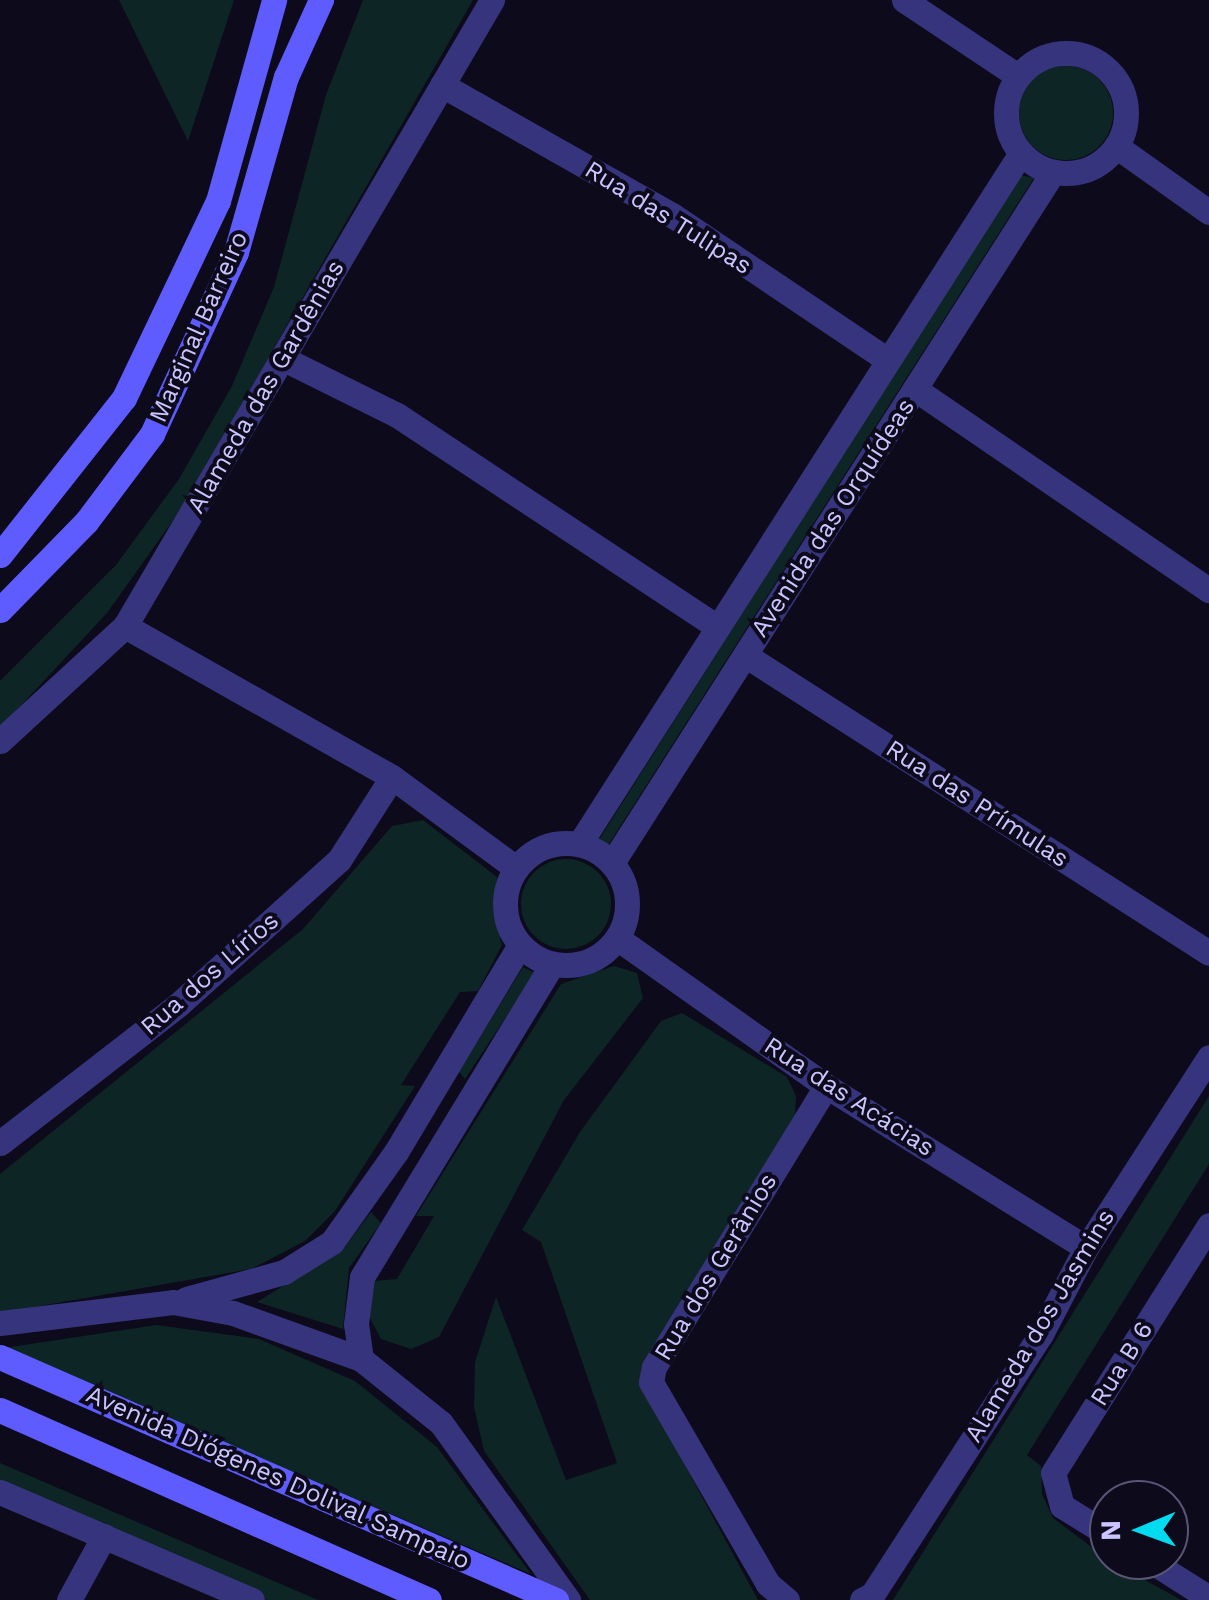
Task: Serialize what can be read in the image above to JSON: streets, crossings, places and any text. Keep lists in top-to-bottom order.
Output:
{
  "streets": {
    "street": [
      "Rua das Tulipas",
      "Marginal Barreiro",
      "Alameda das Gardênias",
      "Avenida das Orquídeas",
      "Rua das Prímulas",
      "Rua dos Lírios",
      "Rua das Acácias",
      "Rua dos Gerânios",
      "Alameda dos Jasmins",
      "Rua B 6",
      "Avenida Diógenes Dolival Sampaio"
    ]
  },
  "crossings": [
    ["Rua das Tulipas", "Alameda das Gardênias"],
    ["Rua das Tulipas", "Avenida das Orquídeas"],
    ["Avenida das Orquídeas", "Rua das Prímulas"],
    ["Avenida das Orquídeas", "Rua das Acácias"],
    ["Rua das Acácias", "Rua dos Gerânios"],
    ["Rua das Acácias", "Alameda dos Jasmins"]
  ],
  "north": "left"
}
